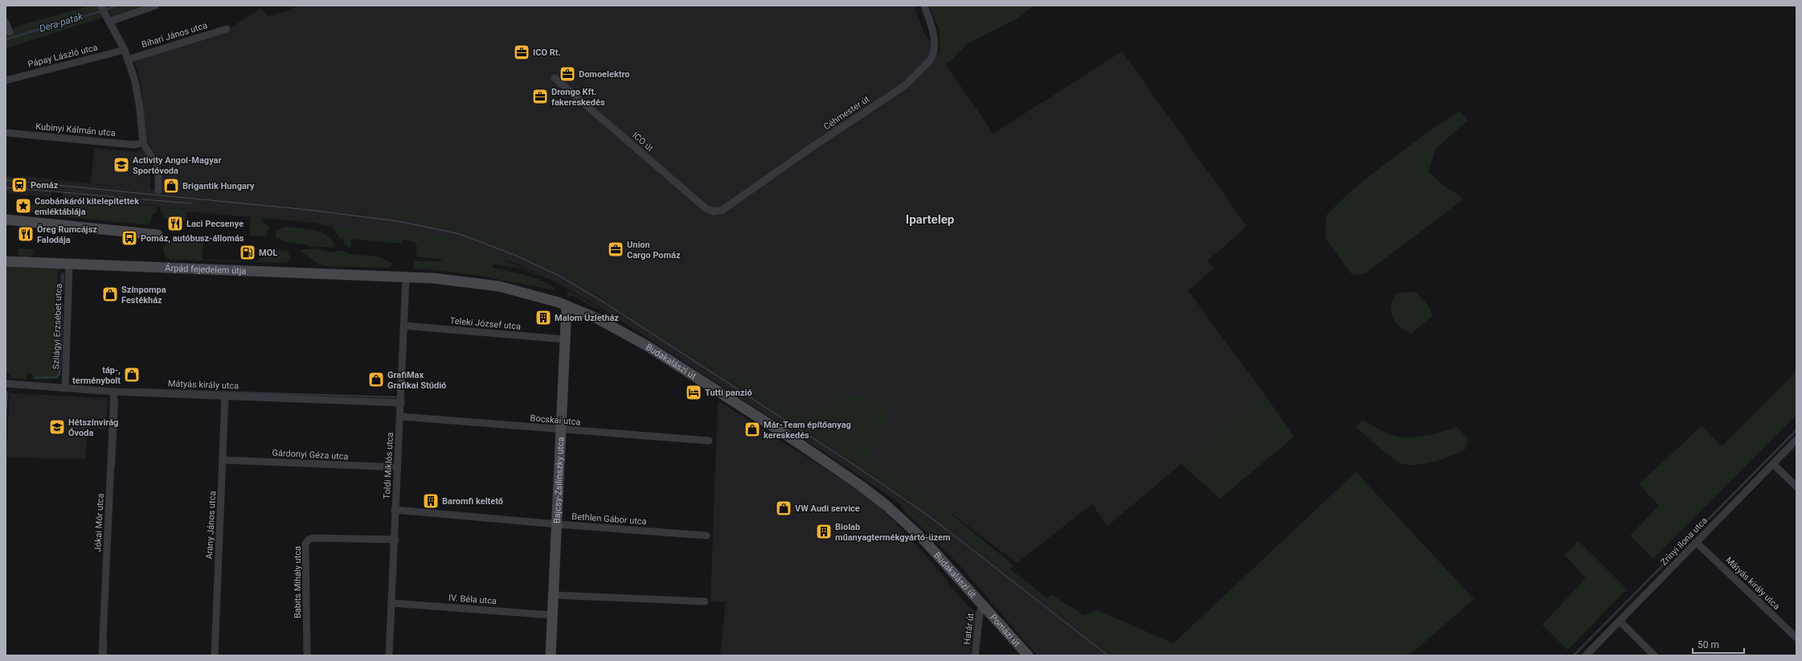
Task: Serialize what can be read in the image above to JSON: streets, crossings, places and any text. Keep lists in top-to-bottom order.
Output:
{
  "streets": {
    "main road": [
      "Árpád fejedelem útja",
      "Budakalászi út",
      "Bajcsy-Zsilinszky utca",
      "Pomázi út"
    ],
    "street": [
      "Bihari János utca",
      "Pápay László utca",
      "Céhmester út",
      "Kubinyi Kálmán utca",
      "ICO út",
      "Teleki József utca",
      "Szilágyi Erzsébet utca",
      "Mátyás király utca",
      "Bocskai utca",
      "Gárdonyi Géza utca",
      "Toldi Miklós utca",
      "Bethlen Gábor utca",
      "Jókai Mór utca",
      "Arany János utca",
      "Zrínyi Ilona utca",
      "Babits Mihály utca",
      "IV. Béla utca",
      "Határ út"
    ]
  },
  "crossings": [
    ["Céhmester út", "ICO út"],
    ["Árpád fejedelem útja", "Szilágyi Erzsébet utca"],
    ["Árpád fejedelem útja", "Budakalászi út"],
    ["Árpád fejedelem útja", "Toldi Miklós utca"],
    ["Teleki József utca", "Toldi Miklós utca"],
    ["Teleki József utca", "Bajcsy-Zsilinszky utca"],
    ["Szilágyi Erzsébet utca", "Mátyás király utca"],
    ["Budakalászi út", "Toldi Miklós utca"],
    ["Budakalászi út", "Bajcsy-Zsilinszky utca"],
    ["Budakalászi út", "Határ út"],
    ["Budakalászi út", "Pomázi út"],
    ["Mátyás király utca", "Toldi Miklós utca"],
    ["Mátyás király utca", "Jókai Mór utca"],
    ["Mátyás király utca", "Arany János utca"],
    ["Mátyás király utca", "Zrínyi Ilona utca"],
    ["Bocskai utca", "Toldi Miklós utca"],
    ["Bocskai utca", "Bajcsy-Zsilinszky utca"],
    ["Gárdonyi Géza utca", "Toldi Miklós utca"],
    ["Gárdonyi Géza utca", "Arany János utca"],
    ["Toldi Miklós utca", "Bethlen Gábor utca"],
    ["Toldi Miklós utca", "Babits Mihály utca"],
    ["Toldi Miklós utca", "IV. Béla utca"],
    ["Bajcsy-Zsilinszky utca", "Bethlen Gábor utca"],
    ["Bajcsy-Zsilinszky utca", "IV. Béla utca"],
    ["Határ út", "Pomázi út"]
  ],
  "districts": ["Ipartelep"],
  "water": ["Dera-patak"],
  "places": {
    "office": [
      "ICO Rt.",
      "Domoelektro",
      "Drongo Kft. fakereskedés",
      "Union Cargo Pomáz"
    ],
    "school or university": ["Activity Angol-Magyar Sportóvoda", "Hétszínvirág Óvoda"],
    "station": ["Pomáz"],
    "shop": [
      "Brigantik Hungary",
      "Színpompa Festékház",
      "táp-, terménybolt",
      "GrafiMax Grafikai Stúdió",
      "Már-Team építőanyag kereskedés",
      "VW Audi service"
    ],
    "place": ["Csobánkáról kitelepítettek emléktáblája"],
    "restaurant": ["Laci Pecsenye", "Öreg Rumcájsz Falodája"],
    "bus stop": ["Pomáz, autóbusz-állomás"],
    "fuel station": ["MOL"],
    "building": ["Malom Üzletház", "Baromfi keltető", "Biolab műanyagtermékgyártó-üzem"],
    "hotel": ["Tutti panzió"]
  },
  "scale_bar": "50 m"
}
